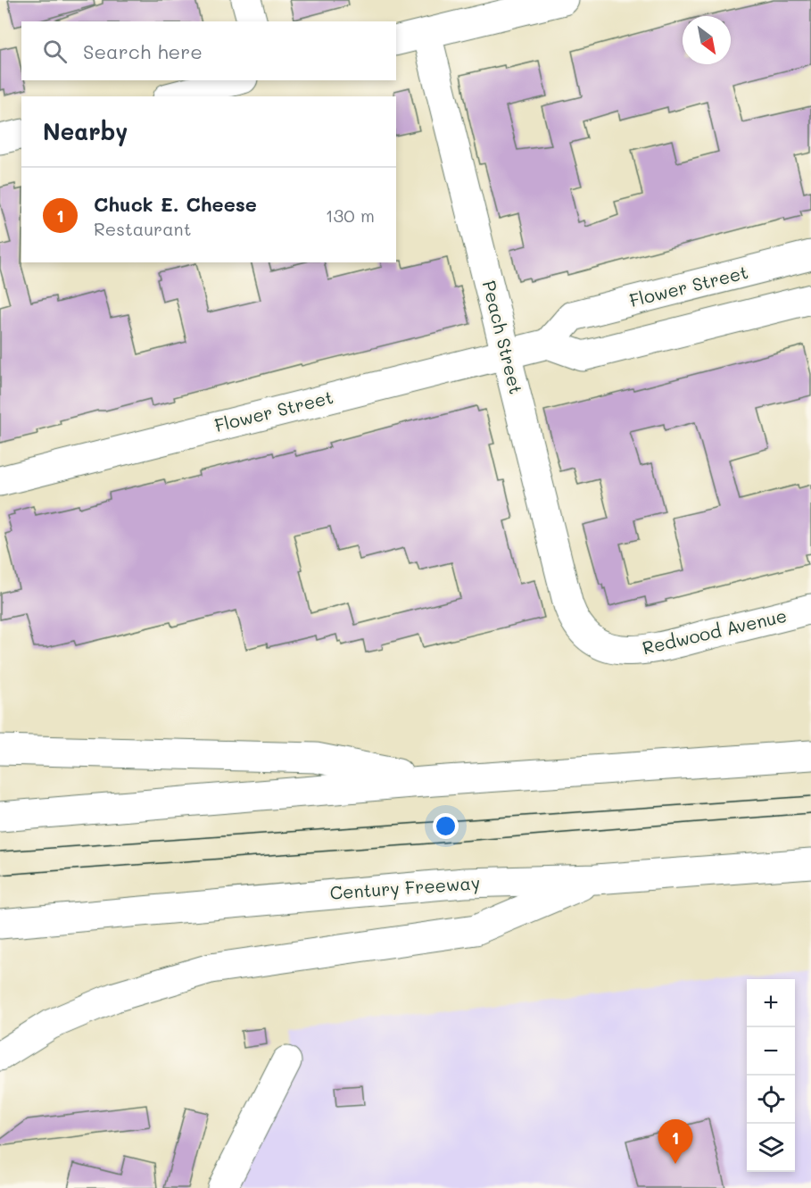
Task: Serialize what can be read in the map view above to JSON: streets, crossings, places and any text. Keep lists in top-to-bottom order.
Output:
{
  "streets": {
    "main road": [
      "Flower Street",
      "Peach Street",
      "Redwood Avenue",
      "Century Freeway"
    ]
  },
  "crossings": [
    ["Flower Street", "Peach Street"],
    ["Peach Street", "Redwood Avenue"]
  ],
  "north": "bottom right",
  "page": {
    "search": "Search here",
    "heading": "Nearby",
    "list": [
      {
        "mark": "1",
        "name": "Chuck E. Cheese",
        "note": "Restaurant",
        "value": "130 m"
      }
    ],
    "map_buttons": ["+", "−"],
    "pins": "1"
  }
}
